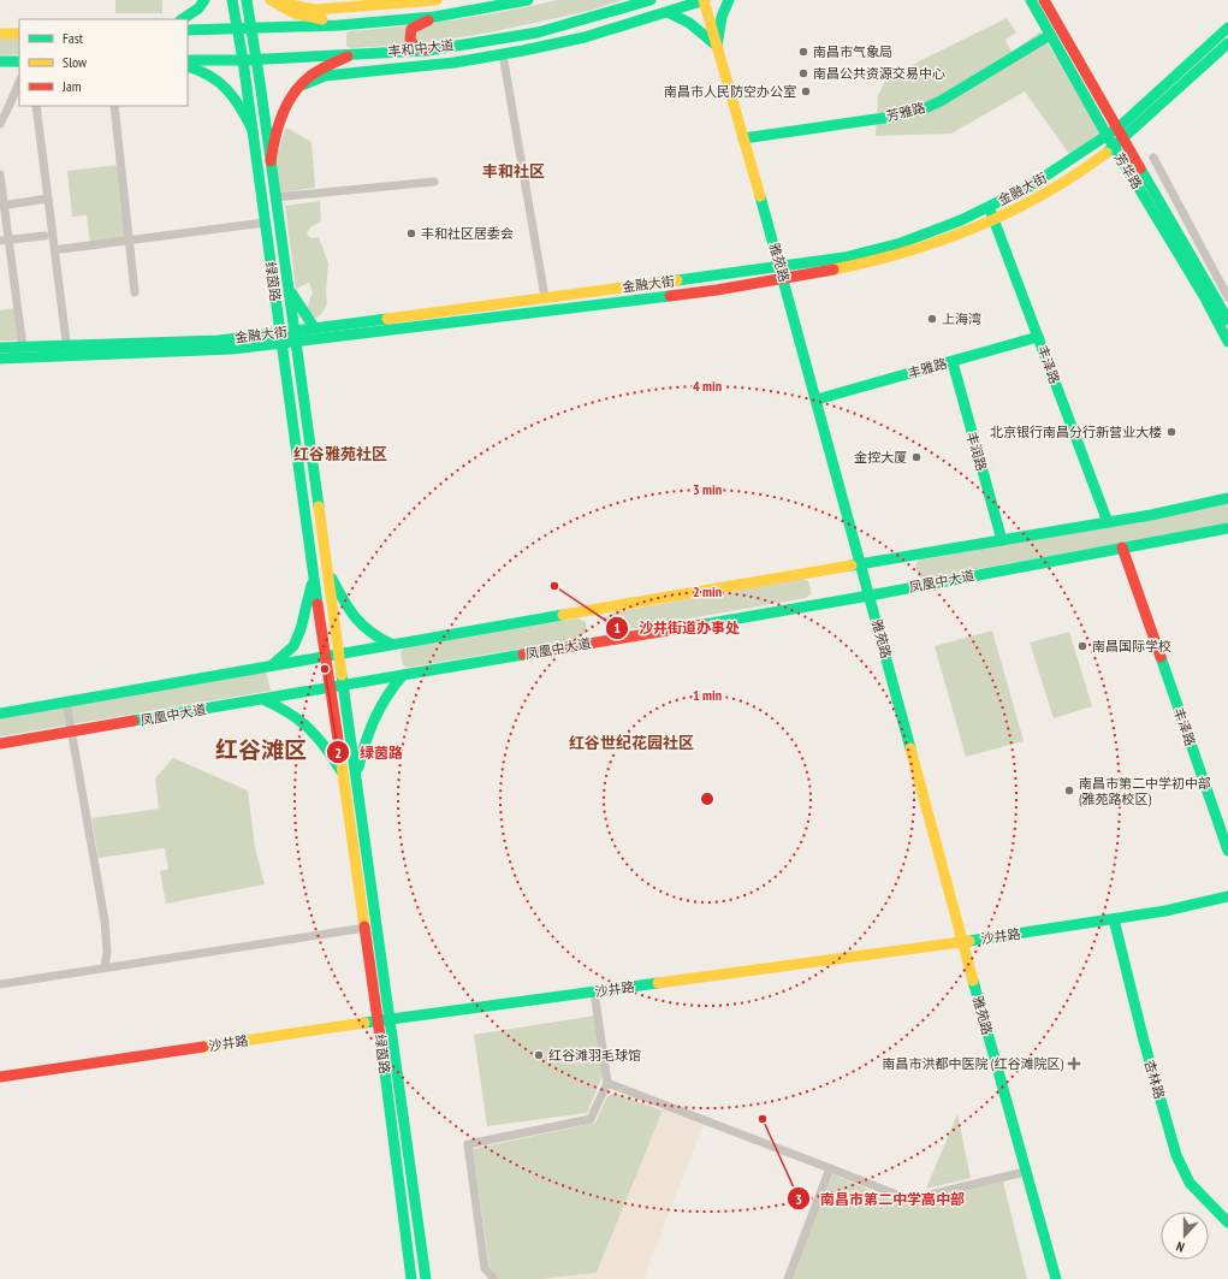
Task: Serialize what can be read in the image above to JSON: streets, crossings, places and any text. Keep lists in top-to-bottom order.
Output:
{
  "streets": {
    "street": [
      "丰和中大道",
      "芳雅路",
      "芳华路",
      "金融大街",
      "雅苑路",
      "绿茵路",
      "丰泽路",
      "丰雅路",
      "丰润路",
      "凤凰中大道",
      "沙井路",
      "杏林路"
    ]
  },
  "crossings": [
    ["丰和中大道", "绿茵路"],
    ["芳雅路", "芳华路"],
    ["芳雅路", "雅苑路"],
    ["芳华路", "金融大街"],
    ["金融大街", "雅苑路"],
    ["金融大街", "绿茵路"],
    ["金融大街", "丰泽路"],
    ["雅苑路", "丰雅路"],
    ["雅苑路", "凤凰中大道"],
    ["雅苑路", "沙井路"],
    ["绿茵路", "凤凰中大道"],
    ["绿茵路", "沙井路"],
    ["丰泽路", "丰雅路"],
    ["丰泽路", "凤凰中大道"],
    ["丰雅路", "丰润路"],
    ["沙井路", "杏林路"]
  ],
  "districts": [
    "丰和社区",
    "红谷雅苑社区",
    "红谷世纪花园社区",
    "红谷滩区"
  ],
  "places": {
    "other": [
      "南昌市气象局",
      "南昌公共资源交易中心",
      "南昌市人民防空办公室",
      "丰和社区居委会",
      "上海湾",
      "北京银行南昌分行新营业大楼",
      "金控大厦",
      "沙井街道办事处",
      "南昌国际学校",
      "绿茵路",
      "南昌市第二中学初中部 (雅苑路校区)",
      "红谷滩羽毛球馆",
      "南昌市第二中学高中部"
    ],
    "health": ["南昌市洪都中医院 (红谷滩院区)"]
  },
  "legend": ["Fast", "Slow", "Jam"],
  "north": "bottom",
  "rings": [
    "4 min",
    "3 min",
    "2 min",
    "1 min"
  ]
}
